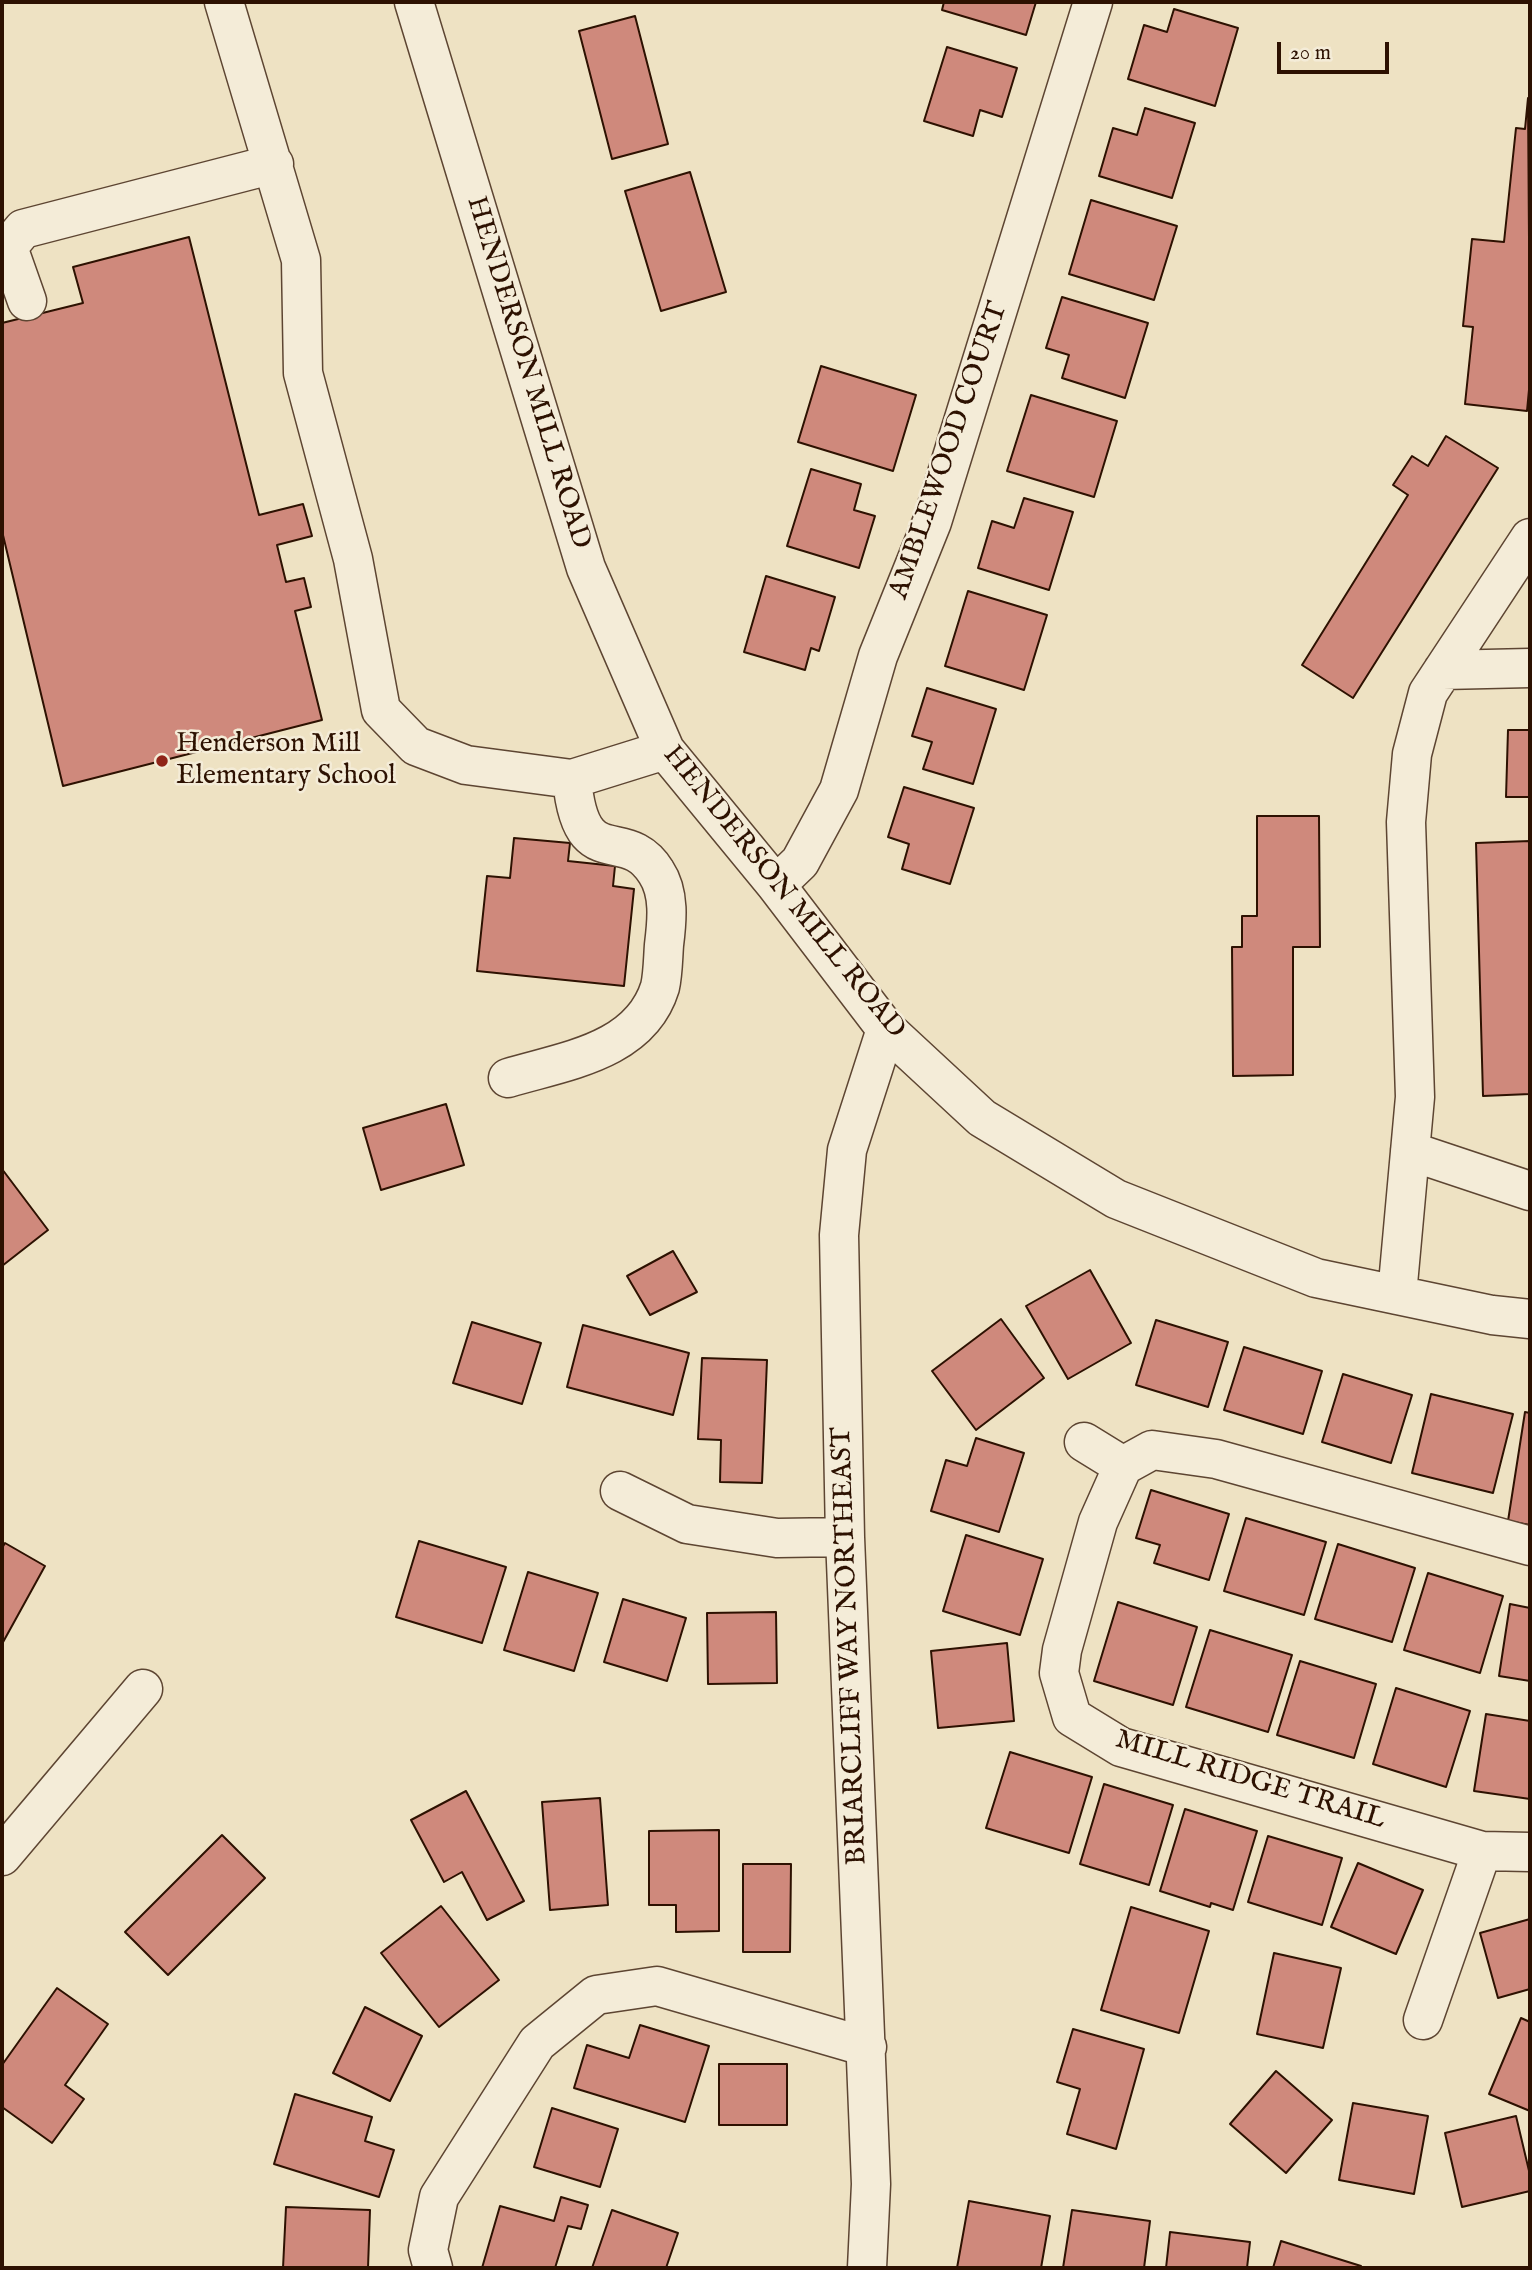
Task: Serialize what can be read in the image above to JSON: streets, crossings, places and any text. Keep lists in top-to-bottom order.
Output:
{
  "streets": {
    "street": [
      "HENDERSON MILL ROAD",
      "AMBLEWOOD COURT",
      "BRIARCLIFF WAY NORTHEAST",
      "MILL RIDGE TRAIL"
    ]
  },
  "crossings": [
    ["HENDERSON MILL ROAD", "AMBLEWOOD COURT"],
    ["HENDERSON MILL ROAD", "BRIARCLIFF WAY NORTHEAST"]
  ],
  "places": ["Henderson Mill Elementary School"],
  "scale_bar": "20 m"
}
